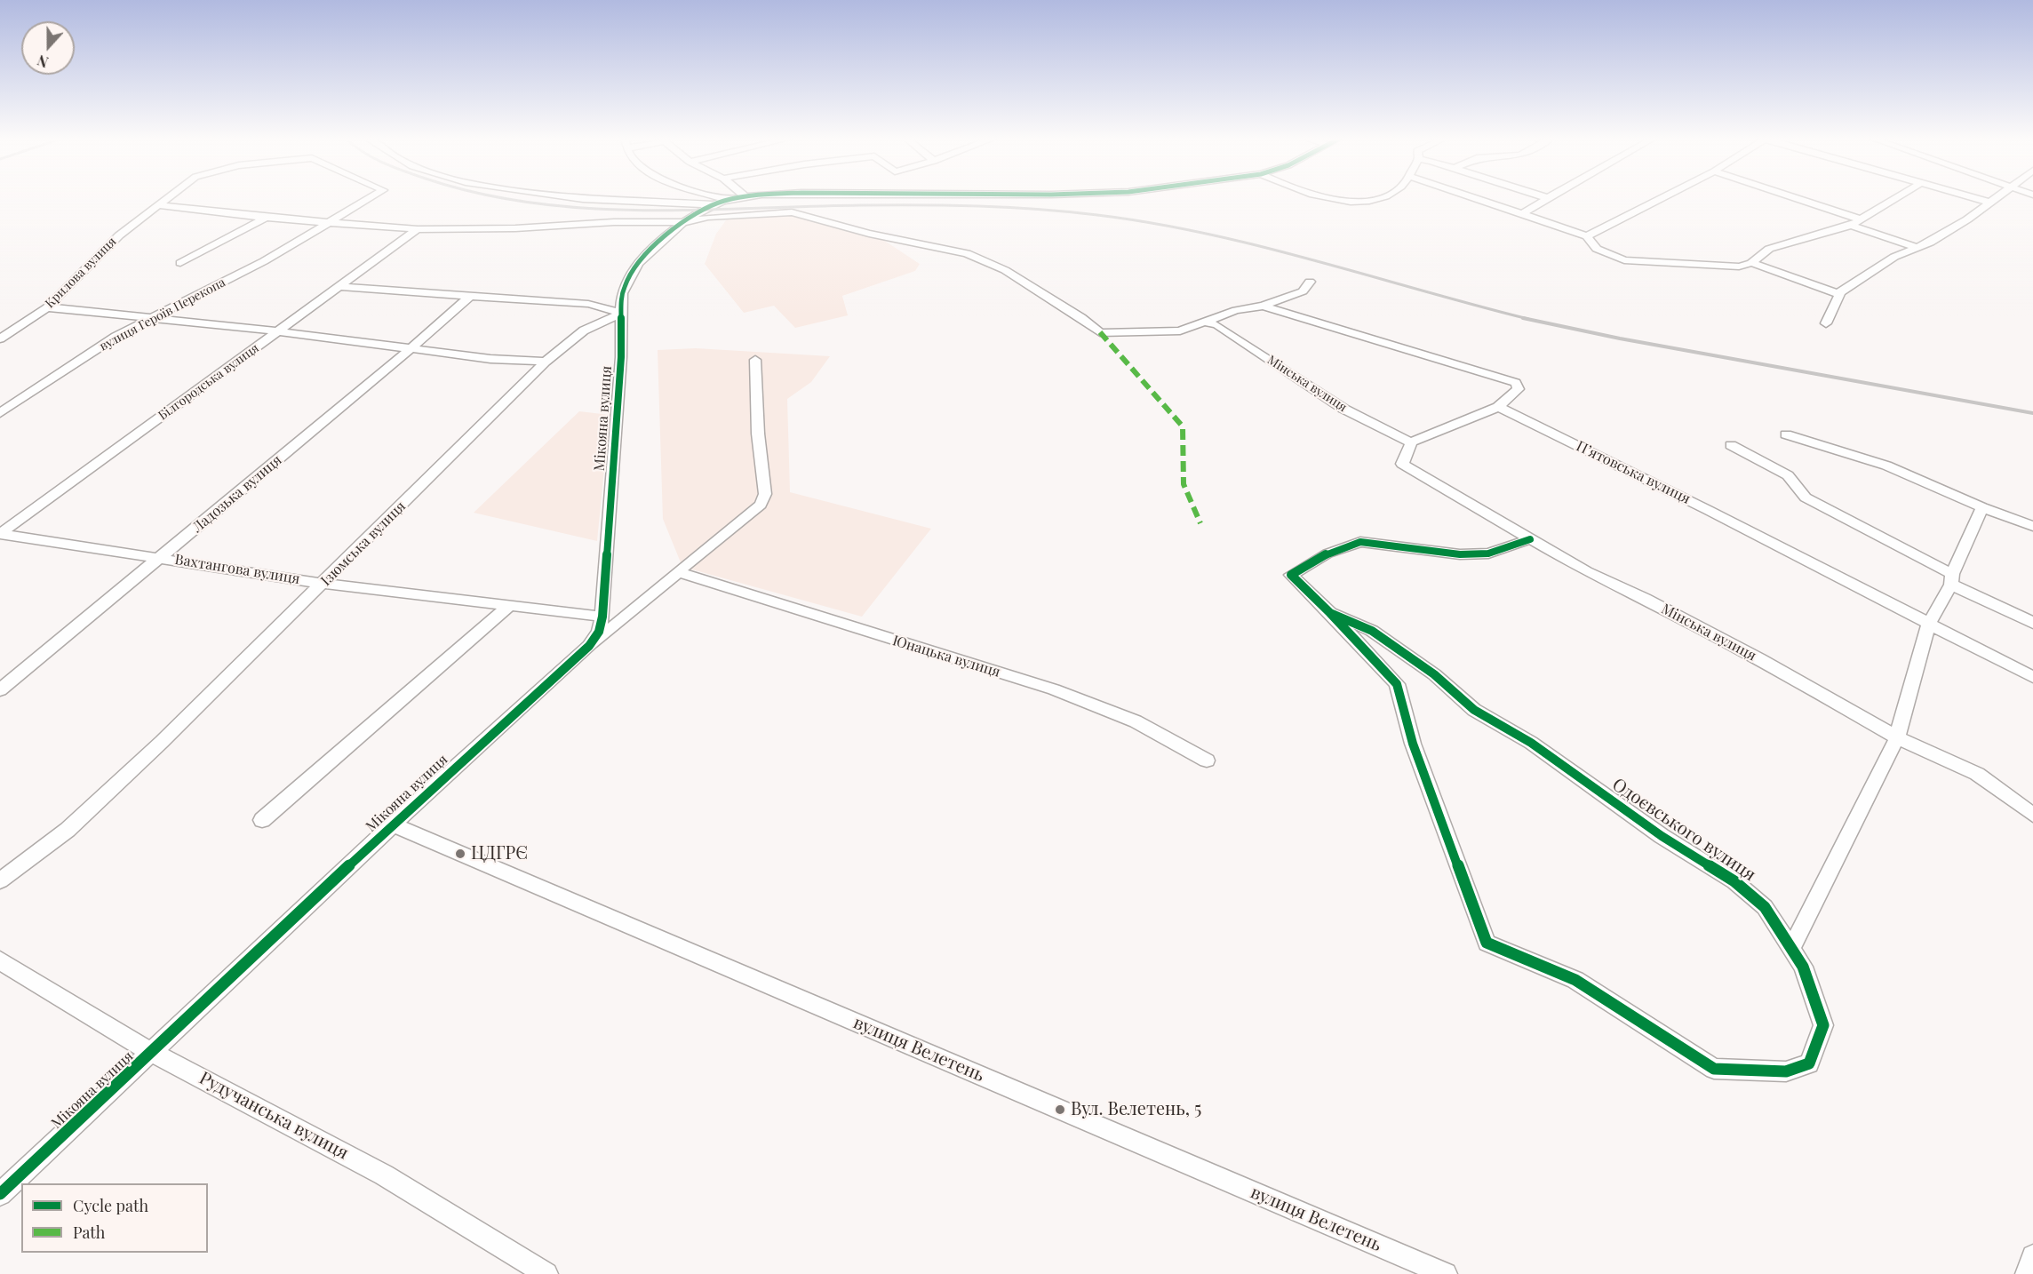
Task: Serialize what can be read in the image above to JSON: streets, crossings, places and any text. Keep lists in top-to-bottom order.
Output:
{
  "streets": {
    "street": [
      "Крилова вулиця",
      "вулиця Героїв Перекопа",
      "Білгородська вулиця",
      "Мінська вулиця",
      "Мікояна вулиця",
      "П’ятовська вулиця",
      "Ладозька вулиця",
      "Ізюмська вулиця",
      "Вахтангова вулиця",
      "Юнацька вулиця",
      "Одоєвського вулиця",
      "вулиця Велетень",
      "Рудучанська вулиця"
    ]
  },
  "crossings": [
    ["Крилова вулиця", "вулиця Героїв Перекопа"],
    ["Білгородська вулиця", "Вахтангова вулиця"],
    ["Мінська вулиця", "Одоєвського вулиця"],
    ["Мікояна вулиця", "Ізюмська вулиця"],
    ["Мікояна вулиця", "Вахтангова вулиця"],
    ["Мікояна вулиця", "вулиця Велетень"],
    ["Мікояна вулиця", "Рудучанська вулиця"],
    ["Ладозька вулиця", "Вахтангова вулиця"],
    ["Ізюмська вулиця", "Вахтангова вулиця"]
  ],
  "places": ["ЦДГРЄ", "Вул. Велетень, 5"],
  "legend": ["Cycle path", "Path"],
  "north": "bottom"
}
